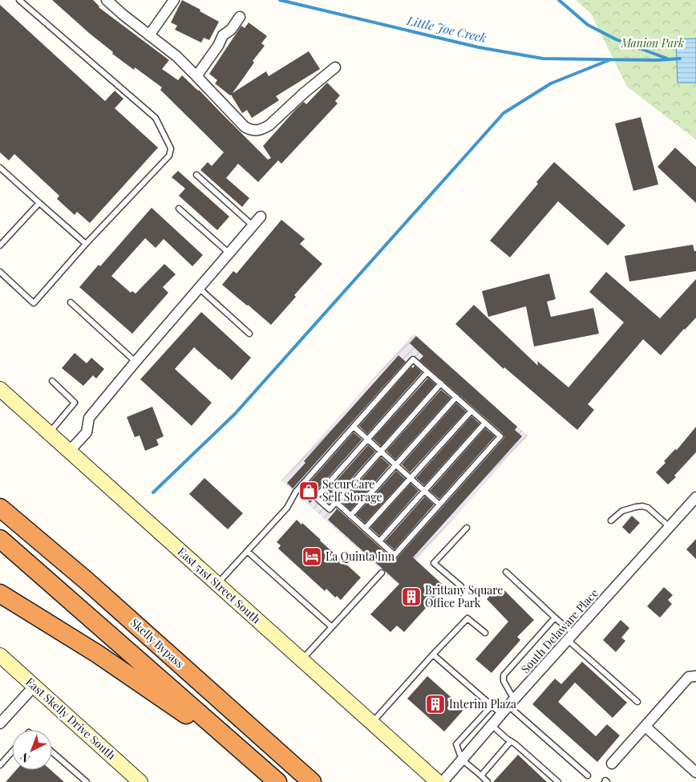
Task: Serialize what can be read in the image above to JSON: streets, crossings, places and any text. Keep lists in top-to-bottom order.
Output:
{
  "streets": {
    "highway": ["Skelly Bypass"],
    "main road": ["East 51st Street South", "East Skelly Drive South"],
    "street": ["South Delaware Place"]
  },
  "water": ["Little Joe Creek"],
  "parks": ["Manion Park"],
  "places": {
    "shop": ["SecurCare Self Storage"],
    "hotel": ["La Quinta Inn"],
    "building": ["Brittany Square Office Park", "Interim Plaza"]
  },
  "north": "bottom left"
}
